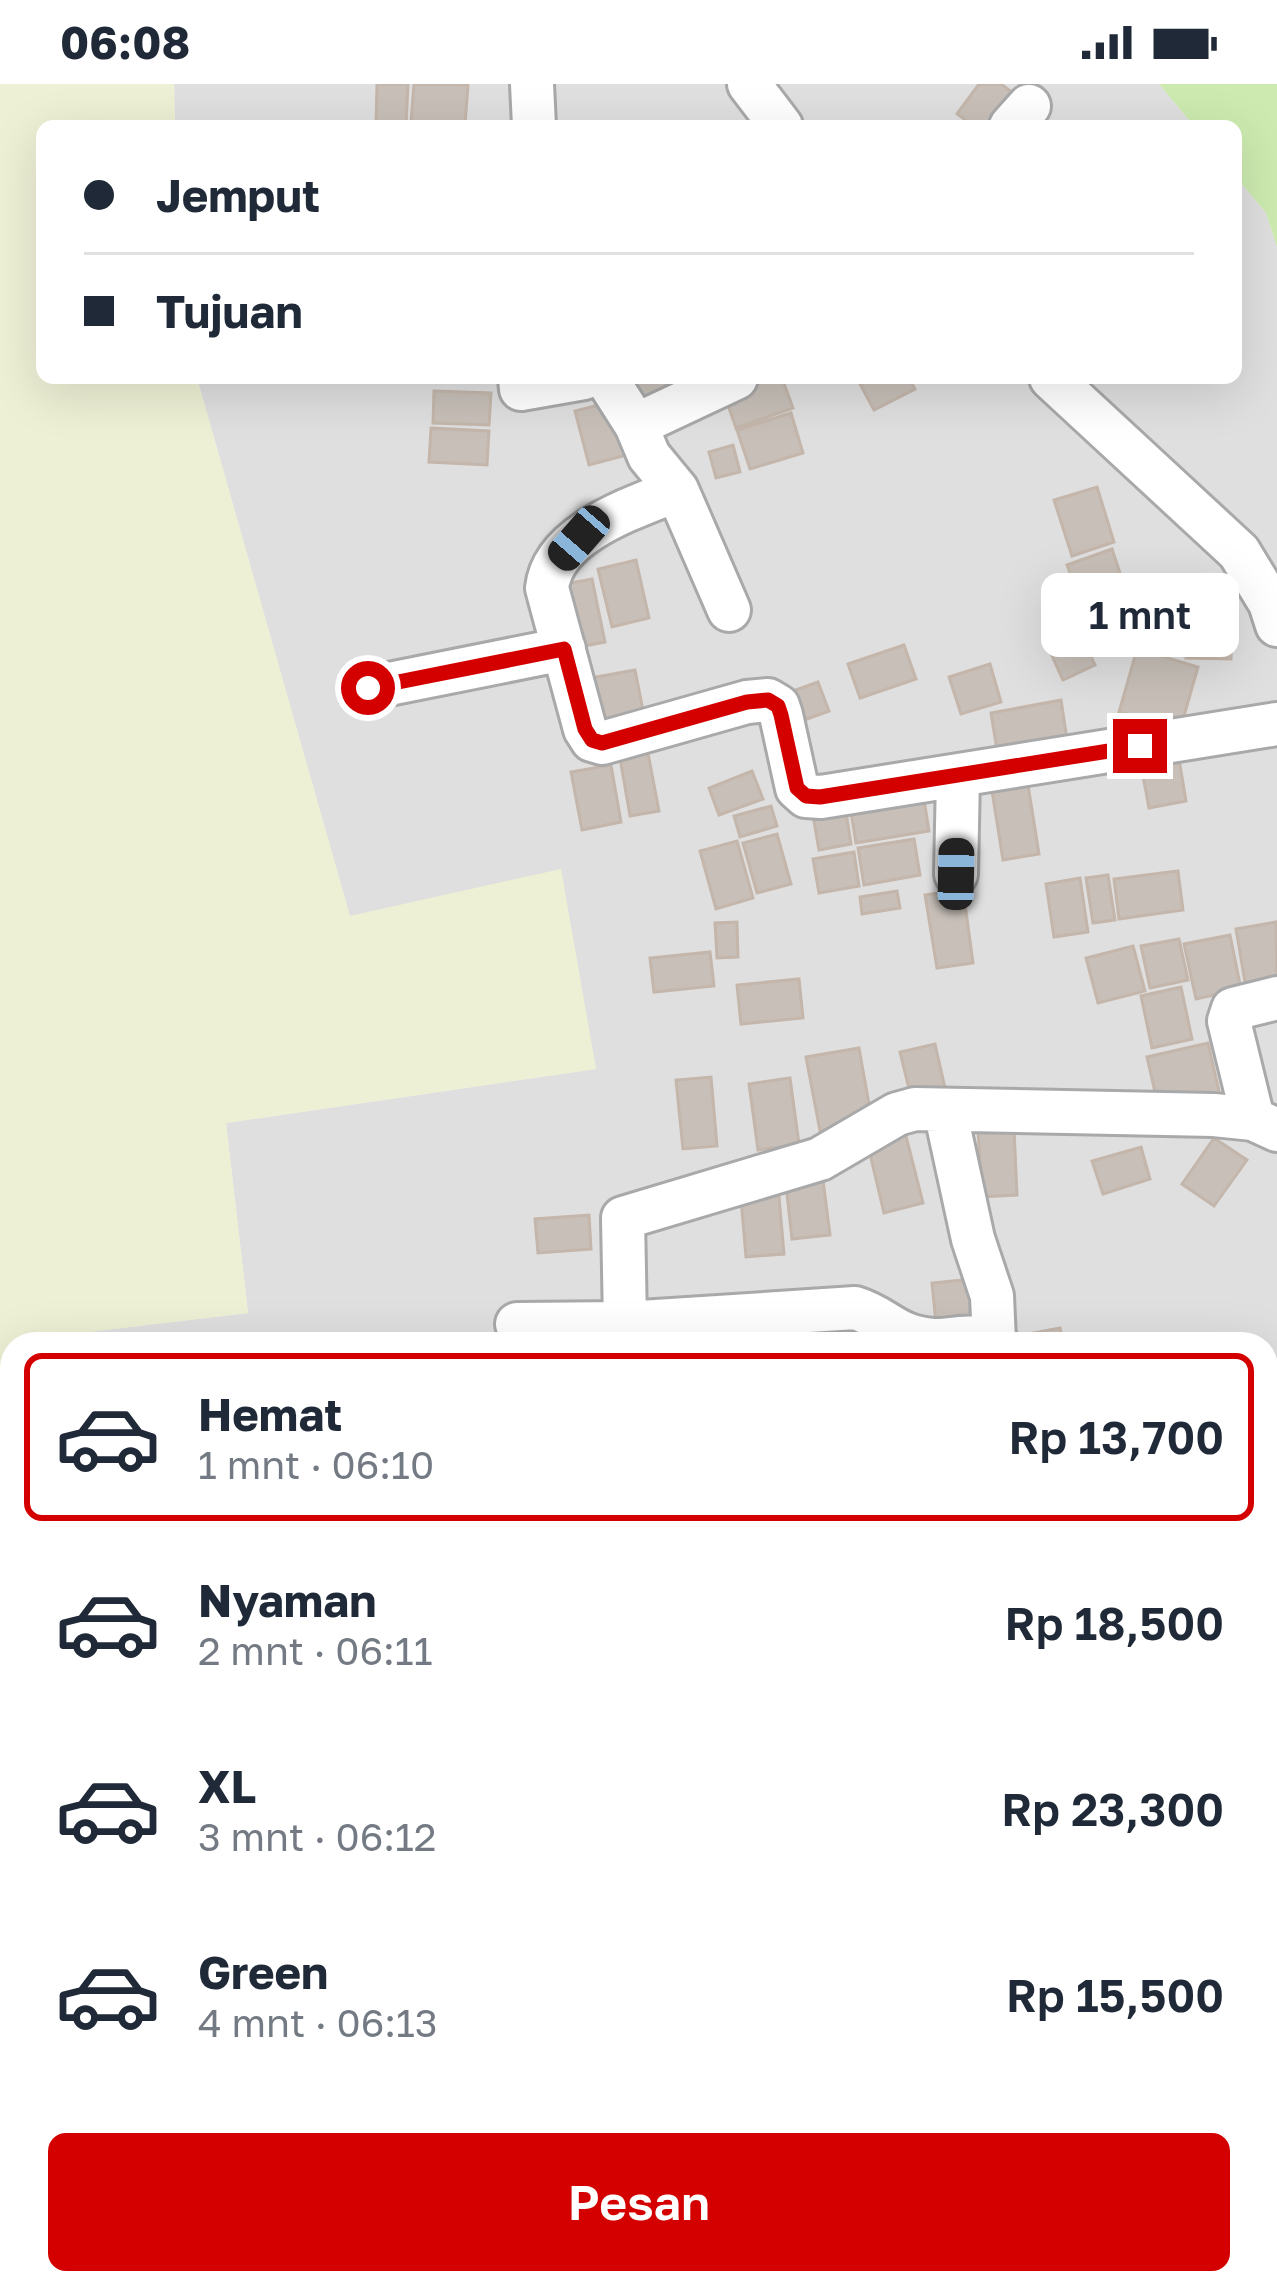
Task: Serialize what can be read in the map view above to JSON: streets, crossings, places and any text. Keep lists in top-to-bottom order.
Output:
{
  "page": {
    "status": "06:08",
    "banner": ["Jemput", "Tujuan"],
    "bubble": "1 mnt",
    "list": [
      {
        "name": "Hemat",
        "note": "1 mnt · 06:10",
        "value": "Rp 13,700"
      },
      {
        "name": "Nyaman",
        "note": "2 mnt · 06:11",
        "value": "Rp 18,500"
      },
      {
        "name": "XL",
        "note": "3 mnt · 06:12",
        "value": "Rp 23,300"
      },
      {
        "name": "Green",
        "note": "4 mnt · 06:13",
        "value": "Rp 15,500"
      }
    ],
    "buttons": "Pesan"
  }
}
